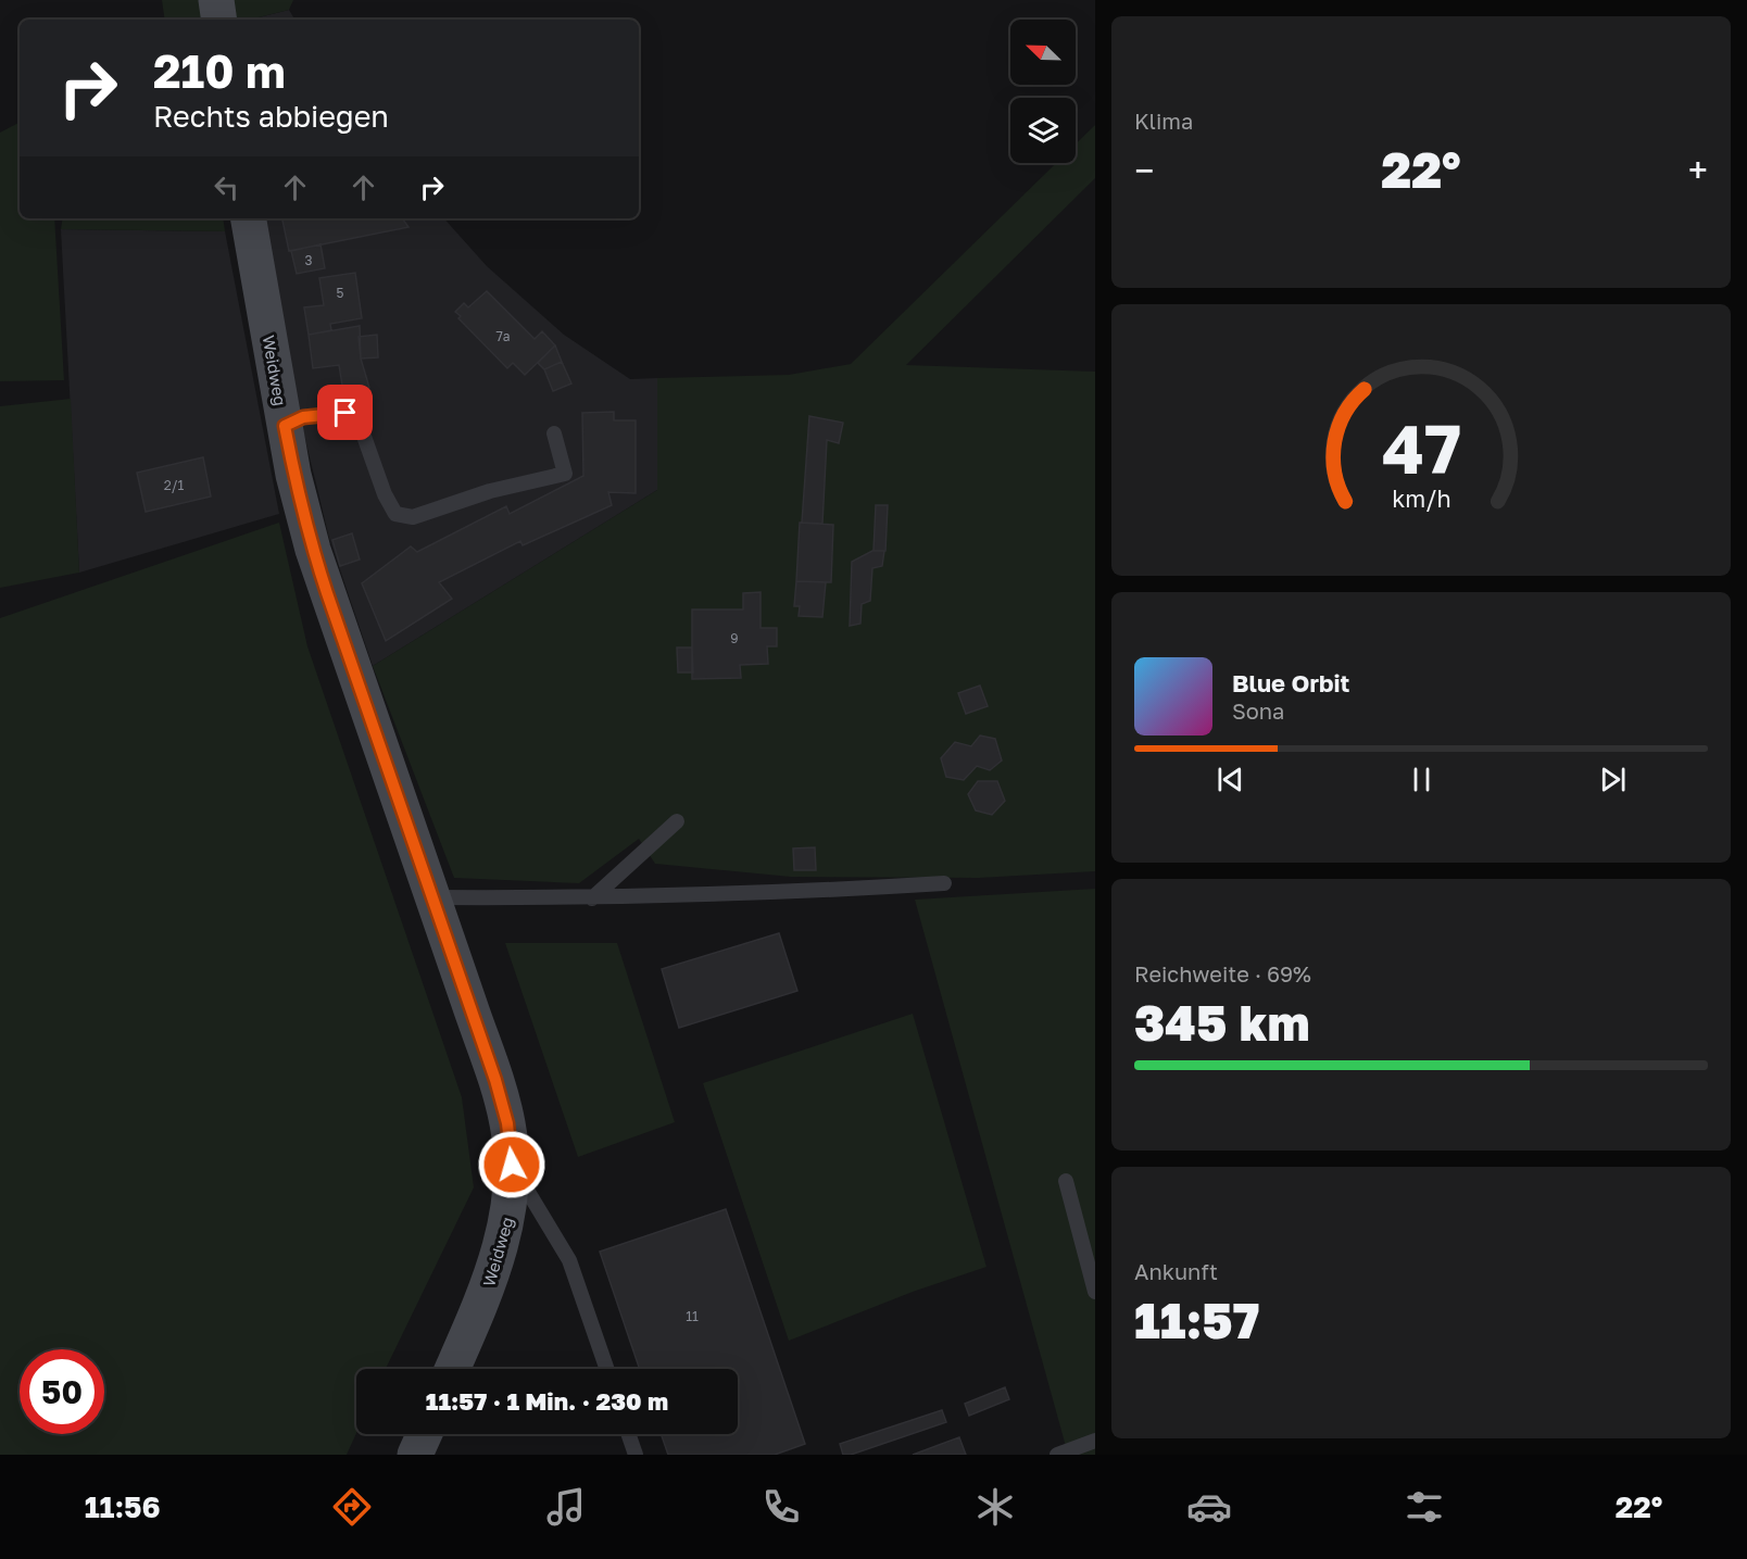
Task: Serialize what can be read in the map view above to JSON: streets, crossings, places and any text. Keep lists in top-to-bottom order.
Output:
{
  "streets": {
    "main road": ["Weidweg"]
  },
  "house_numbers": [
    "3",
    "5",
    "7a",
    "2/1",
    "9",
    "11"
  ],
  "north": "top left",
  "page": {
    "tile": [
      "Klima",
      ["Reichweite · 69%", "345 km"],
      ["Ankunft", "11:57"]
    ],
    "turn": ["210 m", "Rechts abbiegen"],
    "heat": ["−", "22°", "+"],
    "song": ["Blue Orbit", "Sona"],
    "limit": "50",
    "trip": "11:57 · 1 Min. · 230 m",
    "tabs": ["11:56", "22°"],
    "gauge": ["47", "km/h"]
  }
}
